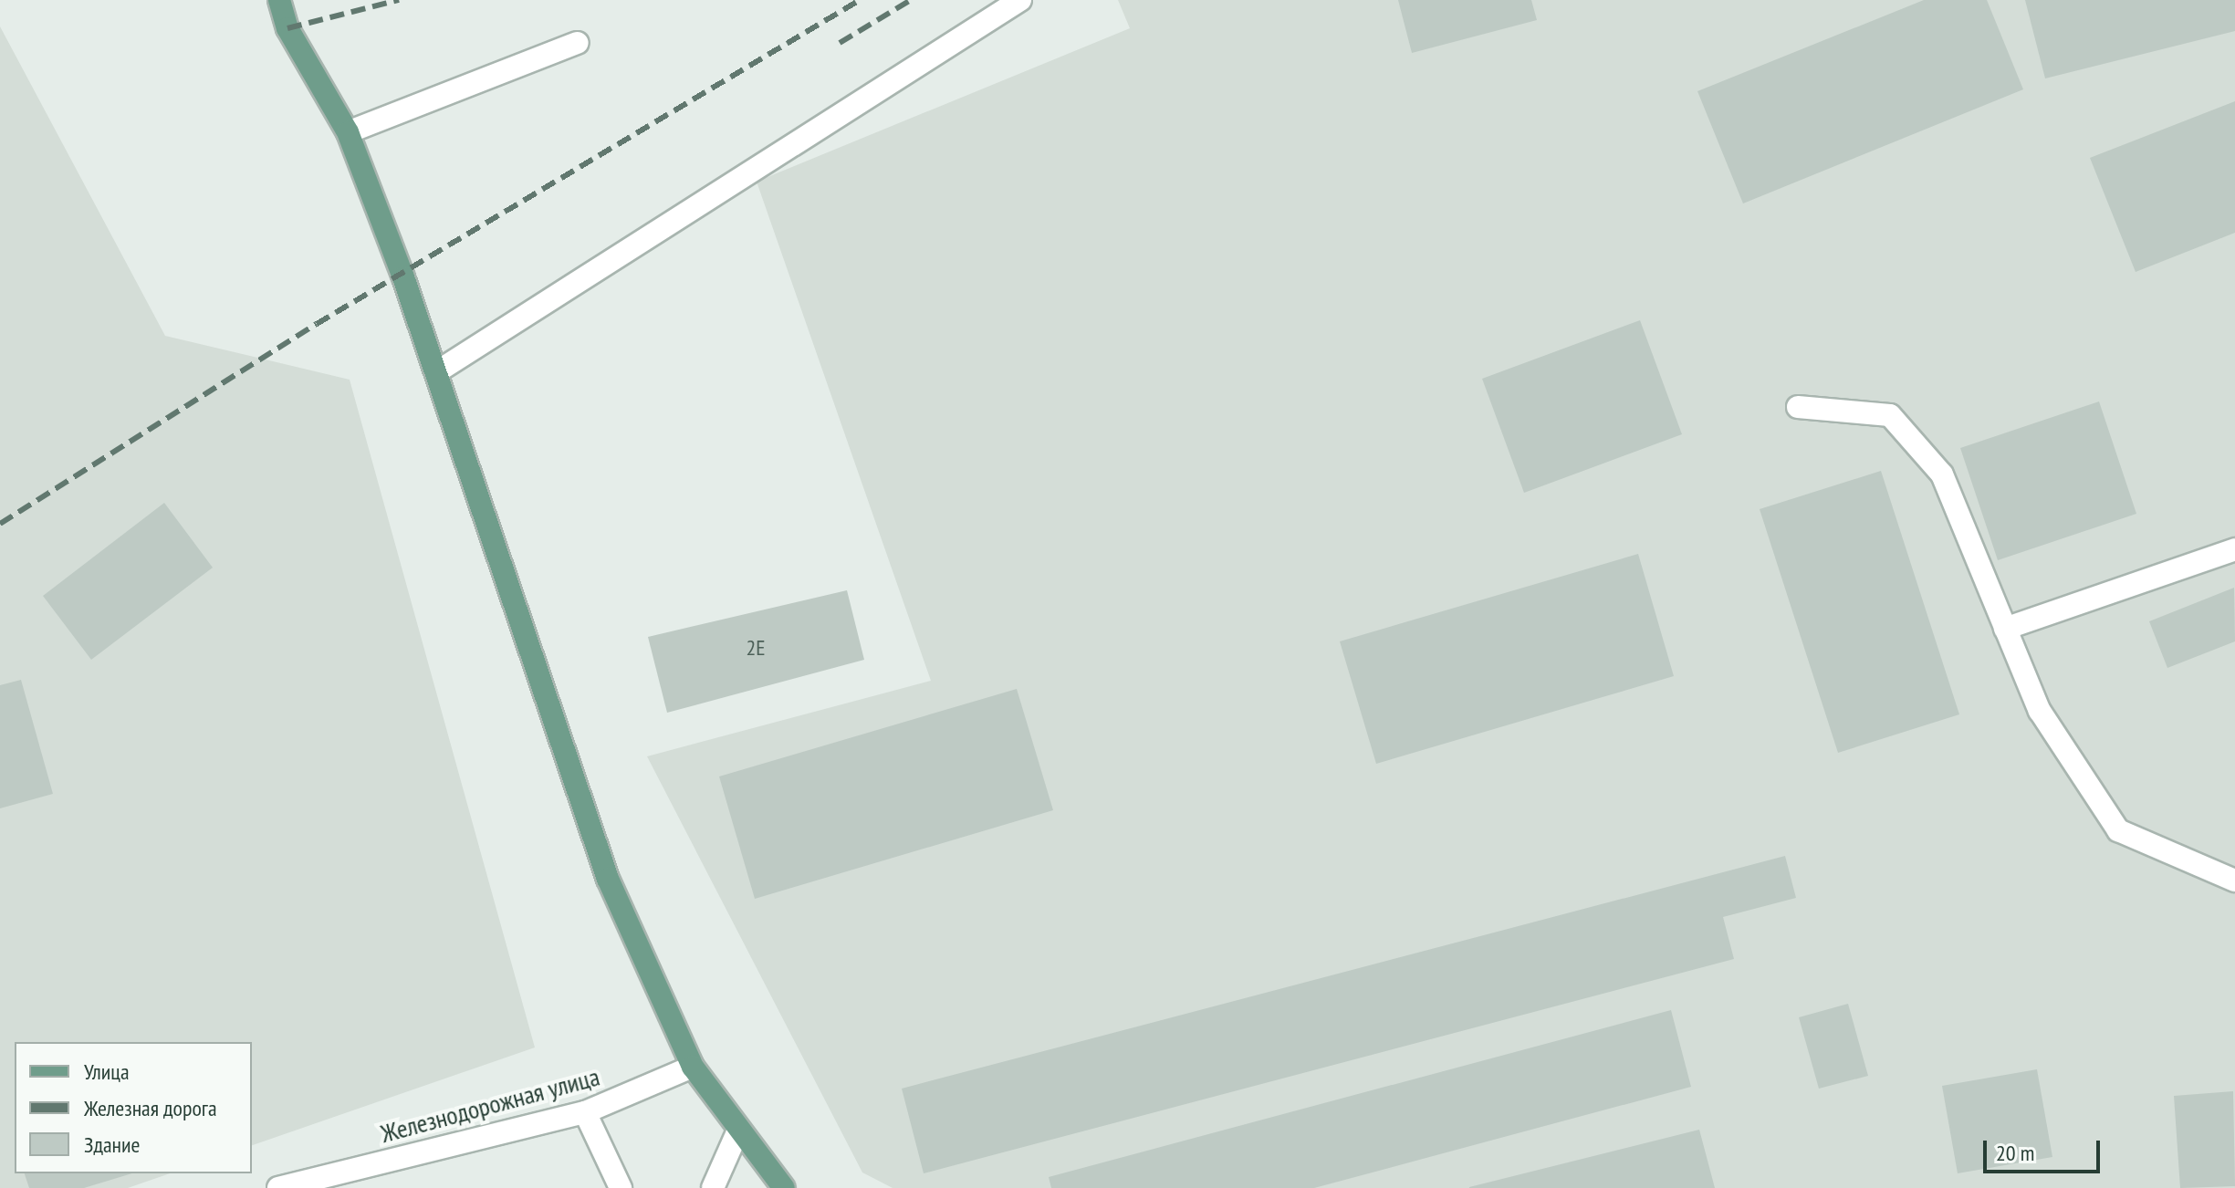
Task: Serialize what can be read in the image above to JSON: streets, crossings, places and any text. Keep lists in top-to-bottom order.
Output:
{
  "streets": {
    "street": ["Железнодорожная улица"]
  },
  "house_numbers": ["2Е"],
  "legend": ["Улица", "Железная дорога", "Здание"],
  "scale_bar": "20 m"
}
